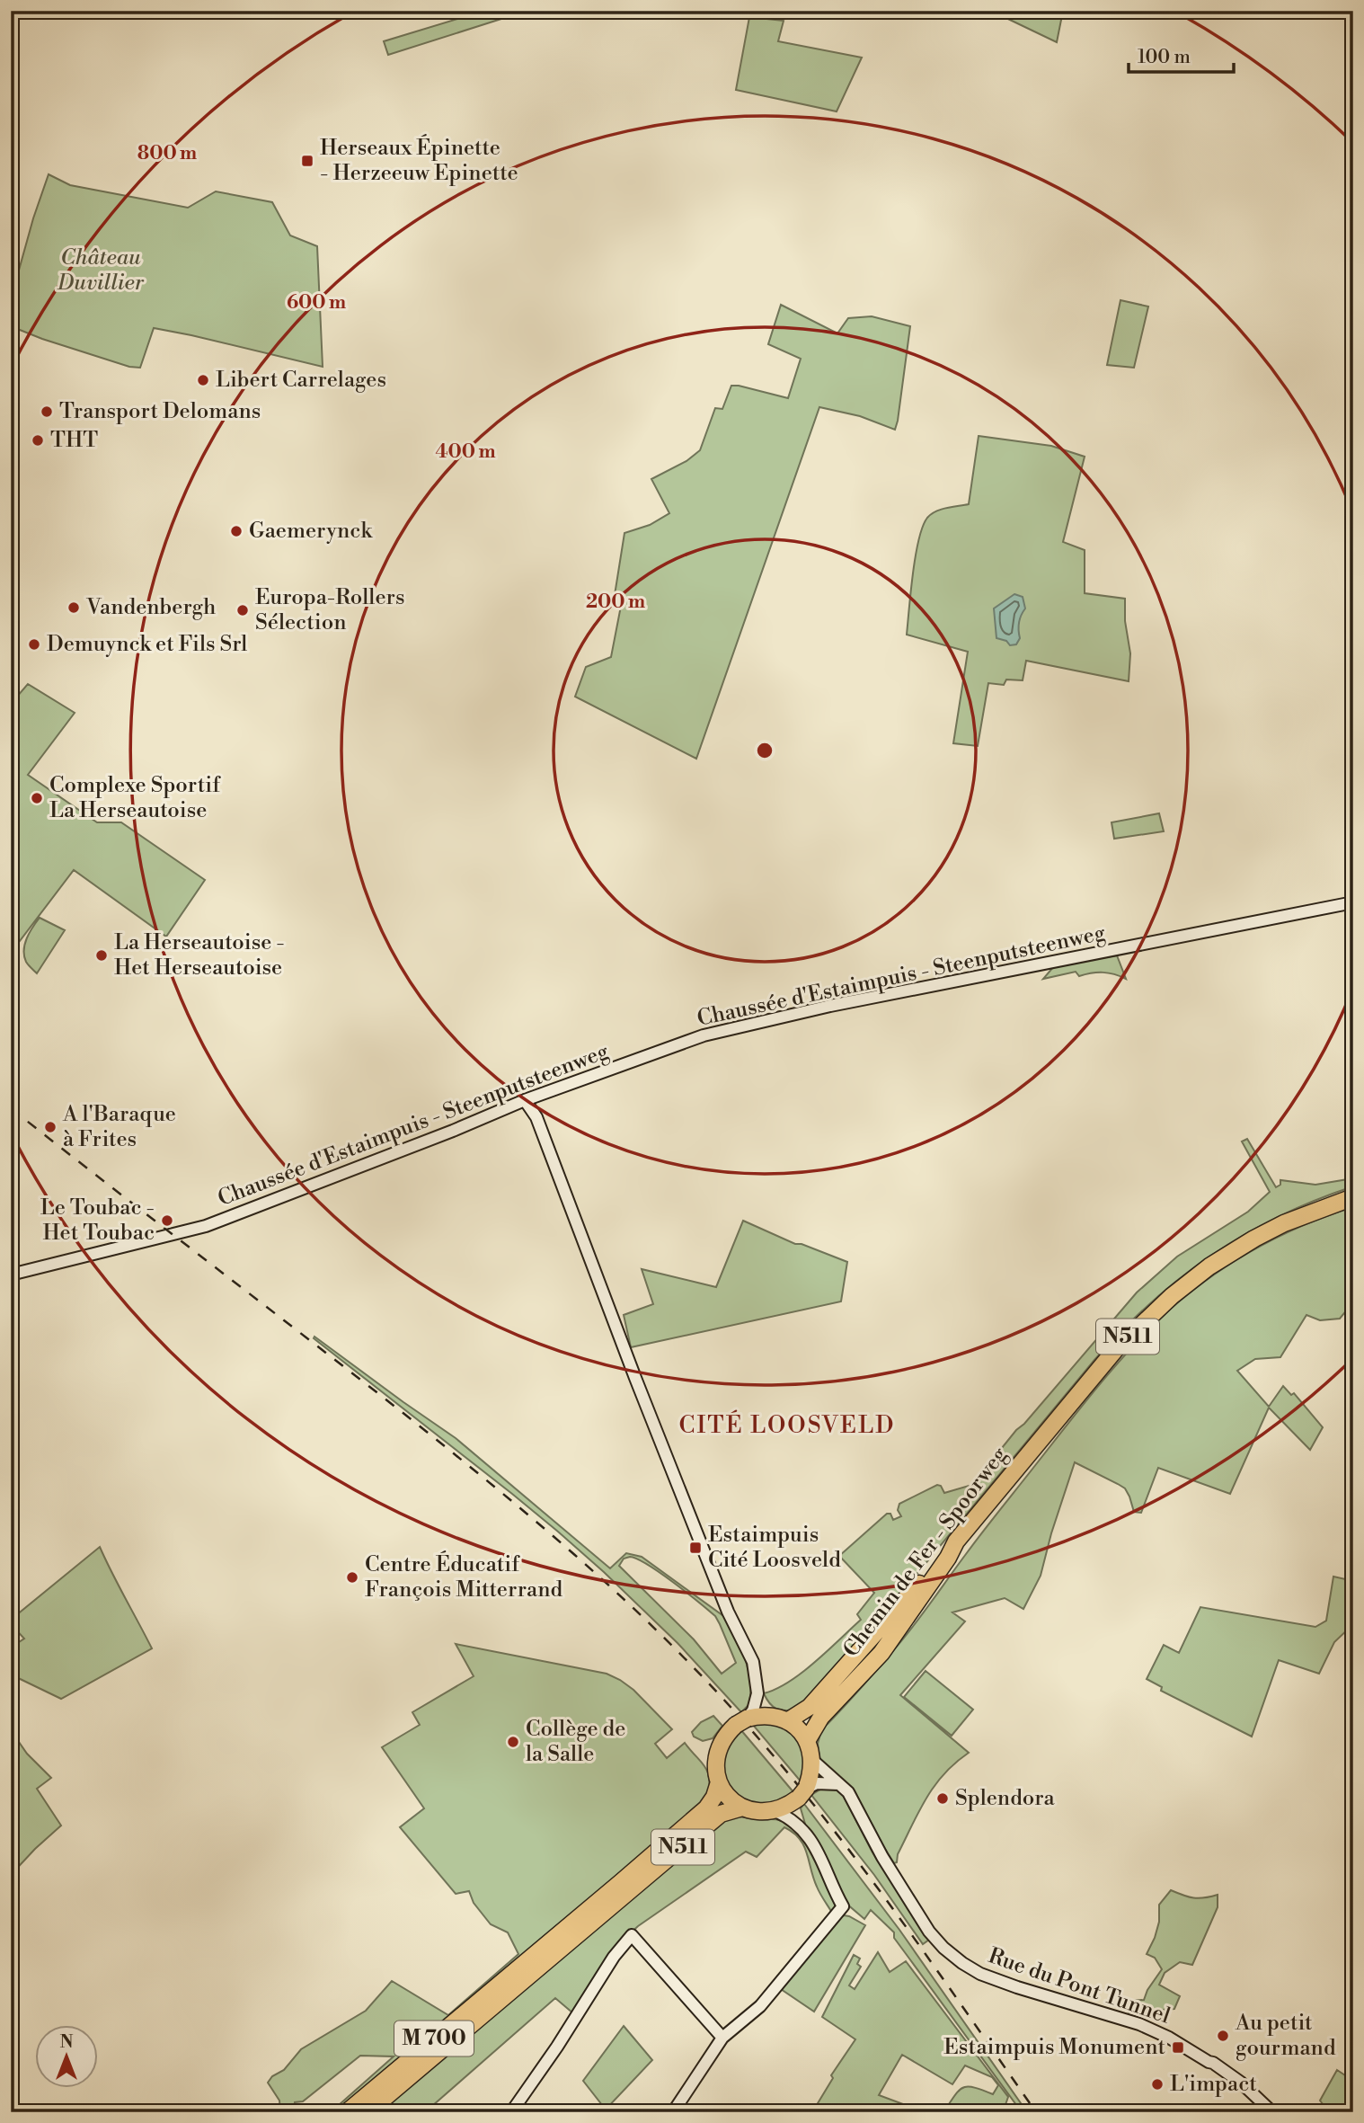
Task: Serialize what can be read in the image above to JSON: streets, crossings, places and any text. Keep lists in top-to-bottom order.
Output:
{
  "streets": {
    "highway": ["N511", "Chemin de Fer - Spoorweg", "M 700"],
    "main road": ["Chaussée d'Estaimpuis - Steenputsteenweg", "Rue du Pont Tunnel"]
  },
  "crossings": [
    ["N511", "Chemin de Fer - Spoorweg"],
    ["N511", "Rue du Pont Tunnel"],
    ["N511", "M 700"],
    ["Chemin de Fer - Spoorweg", "Rue du Pont Tunnel"]
  ],
  "districts": ["CITÉ LOOSVELD"],
  "parks": ["Château Duvillier"],
  "places": {
    "transit": ["Herseaux Épinette - Herzeeuw Epinette", "Estaimpuis Cité Loosveld", "Estaimpuis Monument"],
    "other": [
      "Libert Carrelages",
      "Transport Delomans",
      "THT",
      "Gaemerynck",
      "Vandenbergh",
      "Europa-Rollers Sélection",
      "Demuynck et Fils Srl",
      "Complexe Sportif La Herseautoise",
      "La Herseautoise - Het Herseautoise",
      "A l'Baraque à Frites",
      "Le Toubac - Het Toubac",
      "Centre Éducatif François Mitterrand",
      "Collège de la Salle",
      "Splendora",
      "Au petit gourmand",
      "L'impact"
    ]
  },
  "scale_bar": "100 m",
  "north": "top",
  "rings": [
    "800 m",
    "600 m",
    "400 m",
    "200 m"
  ]
}
